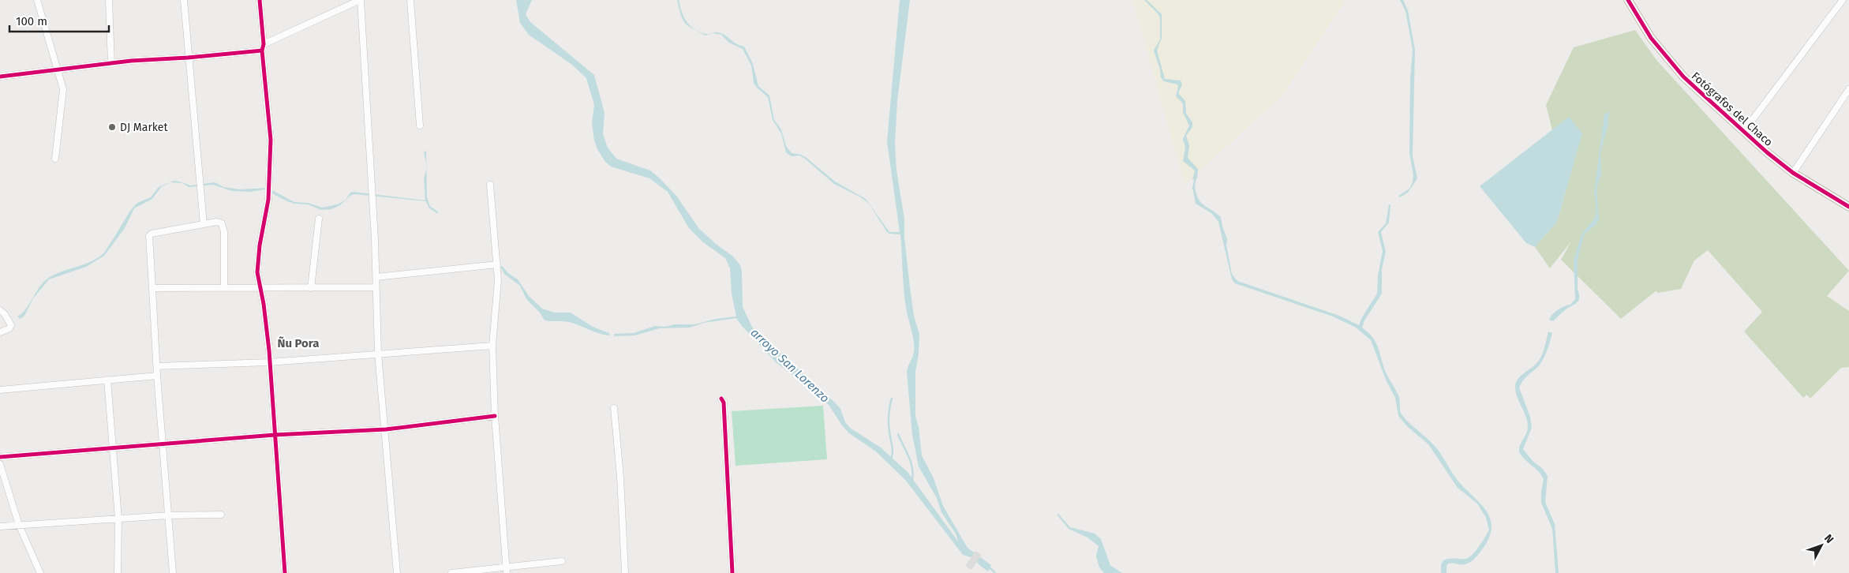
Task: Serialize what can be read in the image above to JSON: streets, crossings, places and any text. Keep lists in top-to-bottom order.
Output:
{
  "streets": {
    "street": ["Fotógrafos del Chaco"]
  },
  "districts": ["Ñu Pora"],
  "water": ["arroyo San Lorenzo"],
  "places": ["DJ Market"],
  "scale_bar": "100 m",
  "north": "top right"
}
